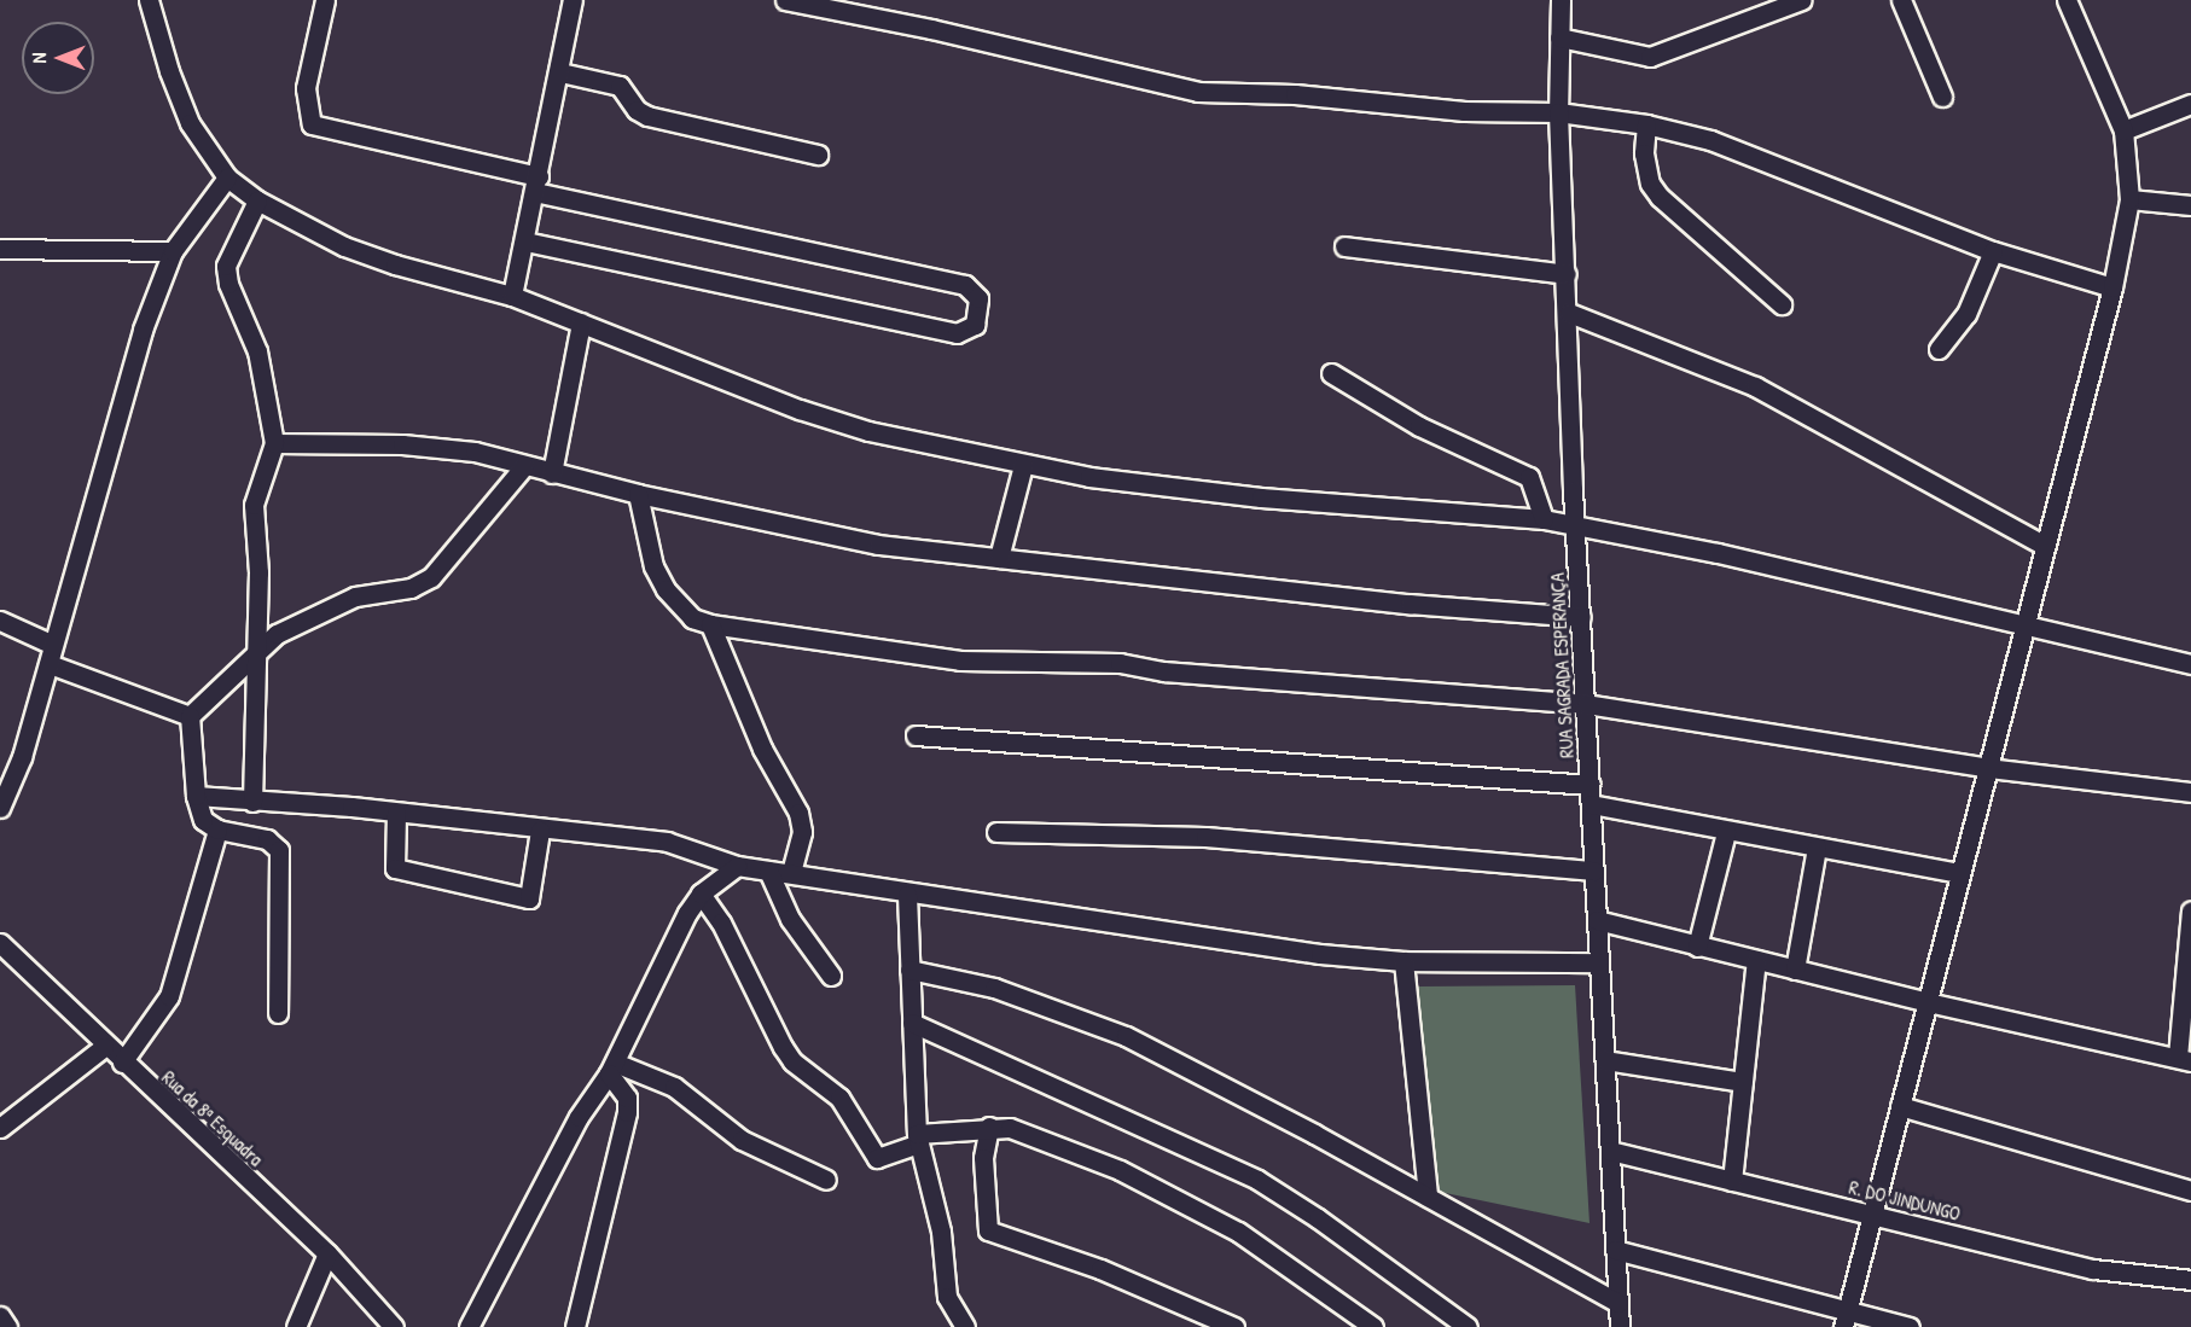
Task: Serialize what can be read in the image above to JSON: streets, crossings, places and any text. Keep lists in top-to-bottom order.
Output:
{
  "streets": {
    "street": ["RUA SAGRADA ESPERANÇA", "Rua da 8ª Esquadra", "R. DO JINDUNGO"]
  },
  "crossings": [
    ["RUA SAGRADA ESPERANÇA", "R. DO JINDUNGO"]
  ],
  "north": "left"
}
